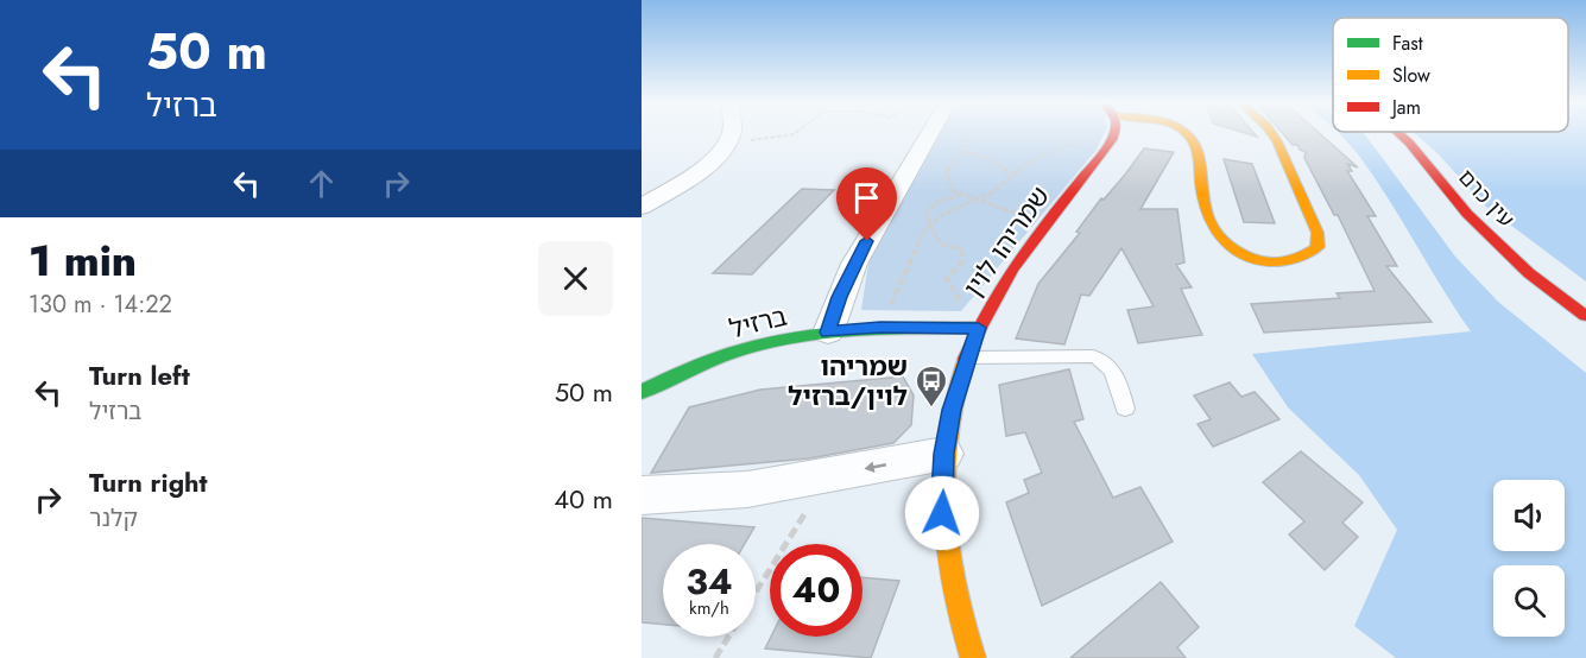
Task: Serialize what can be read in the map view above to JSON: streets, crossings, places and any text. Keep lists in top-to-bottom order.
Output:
{
  "streets": {
    "street": ["עין כרם", "שמריהו לוין", "ברזיל"]
  },
  "crossings": [
    ["שמריהו לוין", "ברזיל"]
  ],
  "places": {
    "bus stop": ["שמריהו לוין/ברזיל"]
  },
  "legend": ["Fast", "Slow", "Jam"],
  "page": {
    "turn": ["50 m", "ברזיל"],
    "heading": ["1 min", "130 m · 14:22"],
    "list": [
      {
        "name": "Turn left",
        "note": "ברזיל",
        "value": "50 m"
      },
      {
        "name": "Turn right",
        "note": "קלנר",
        "value": "40 m"
      }
    ],
    "speed": "34 km/h",
    "limit": "40"
  }
}
